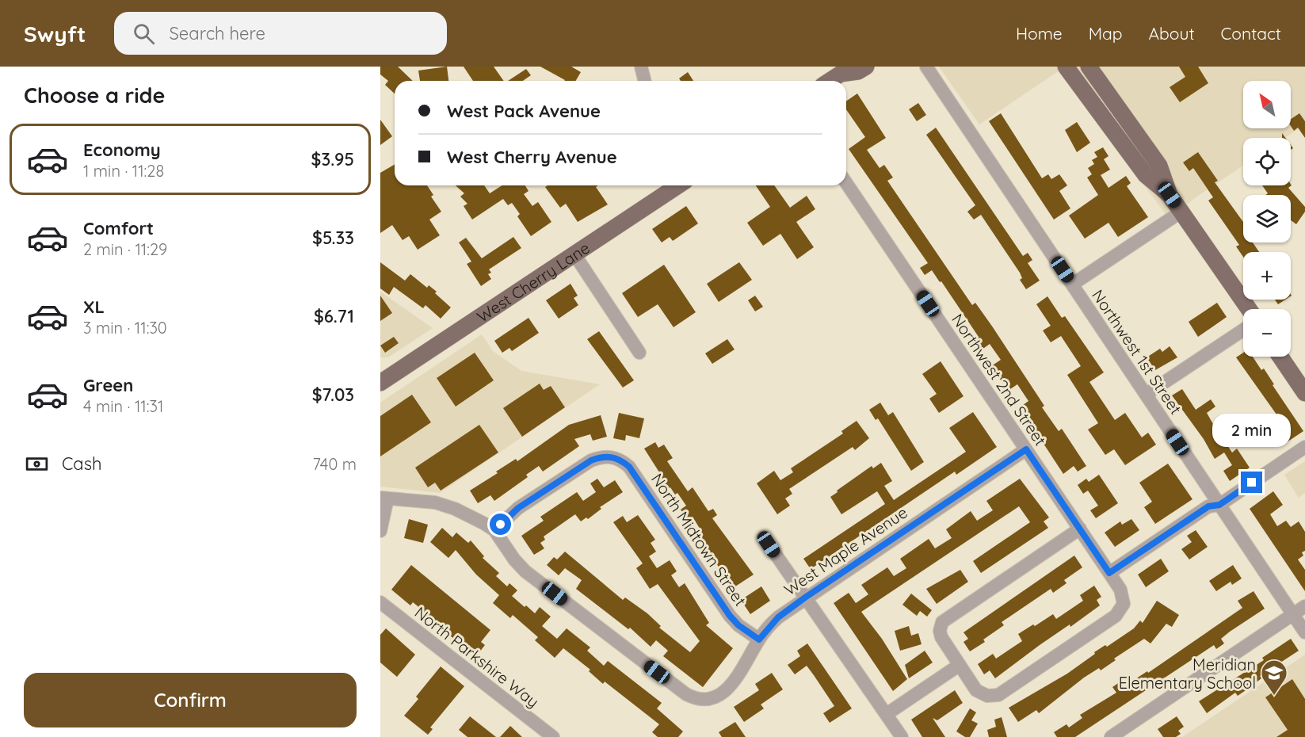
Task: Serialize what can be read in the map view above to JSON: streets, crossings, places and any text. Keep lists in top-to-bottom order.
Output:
{
  "streets": {
    "main road": ["West Cherry Lane"],
    "street": [
      "Northwest 1st Street",
      "Northwest 2nd Street",
      "North Midtown Street",
      "West Maple Avenue",
      "North Parkshire Way"
    ]
  },
  "crossings": [
    ["Northwest 2nd Street", "West Maple Avenue"],
    ["North Midtown Street", "West Maple Avenue"]
  ],
  "places": {
    "school or university": ["Meridian Elementary School"]
  },
  "north": "top left",
  "page": {
    "header": "Swyft",
    "search": "Search here",
    "nav": [
      "Home",
      "Map",
      "About",
      "Contact"
    ],
    "heading": "Choose a ride",
    "map_buttons": ["+", "−"],
    "banner": ["West Pack Avenue", "West Cherry Avenue"],
    "list": [
      {
        "name": "Economy",
        "note": "1 min · 11:28",
        "value": "$3.95"
      },
      {
        "name": "Comfort",
        "note": "2 min · 11:29",
        "value": "$5.33"
      },
      {
        "name": "XL",
        "note": "3 min · 11:30",
        "value": "$6.71"
      },
      {
        "name": "Green",
        "note": "4 min · 11:31",
        "value": "$7.03"
      }
    ],
    "bubble": "2 min",
    "pay": ["Cash", "740 m"],
    "buttons": "Confirm"
  }
}
